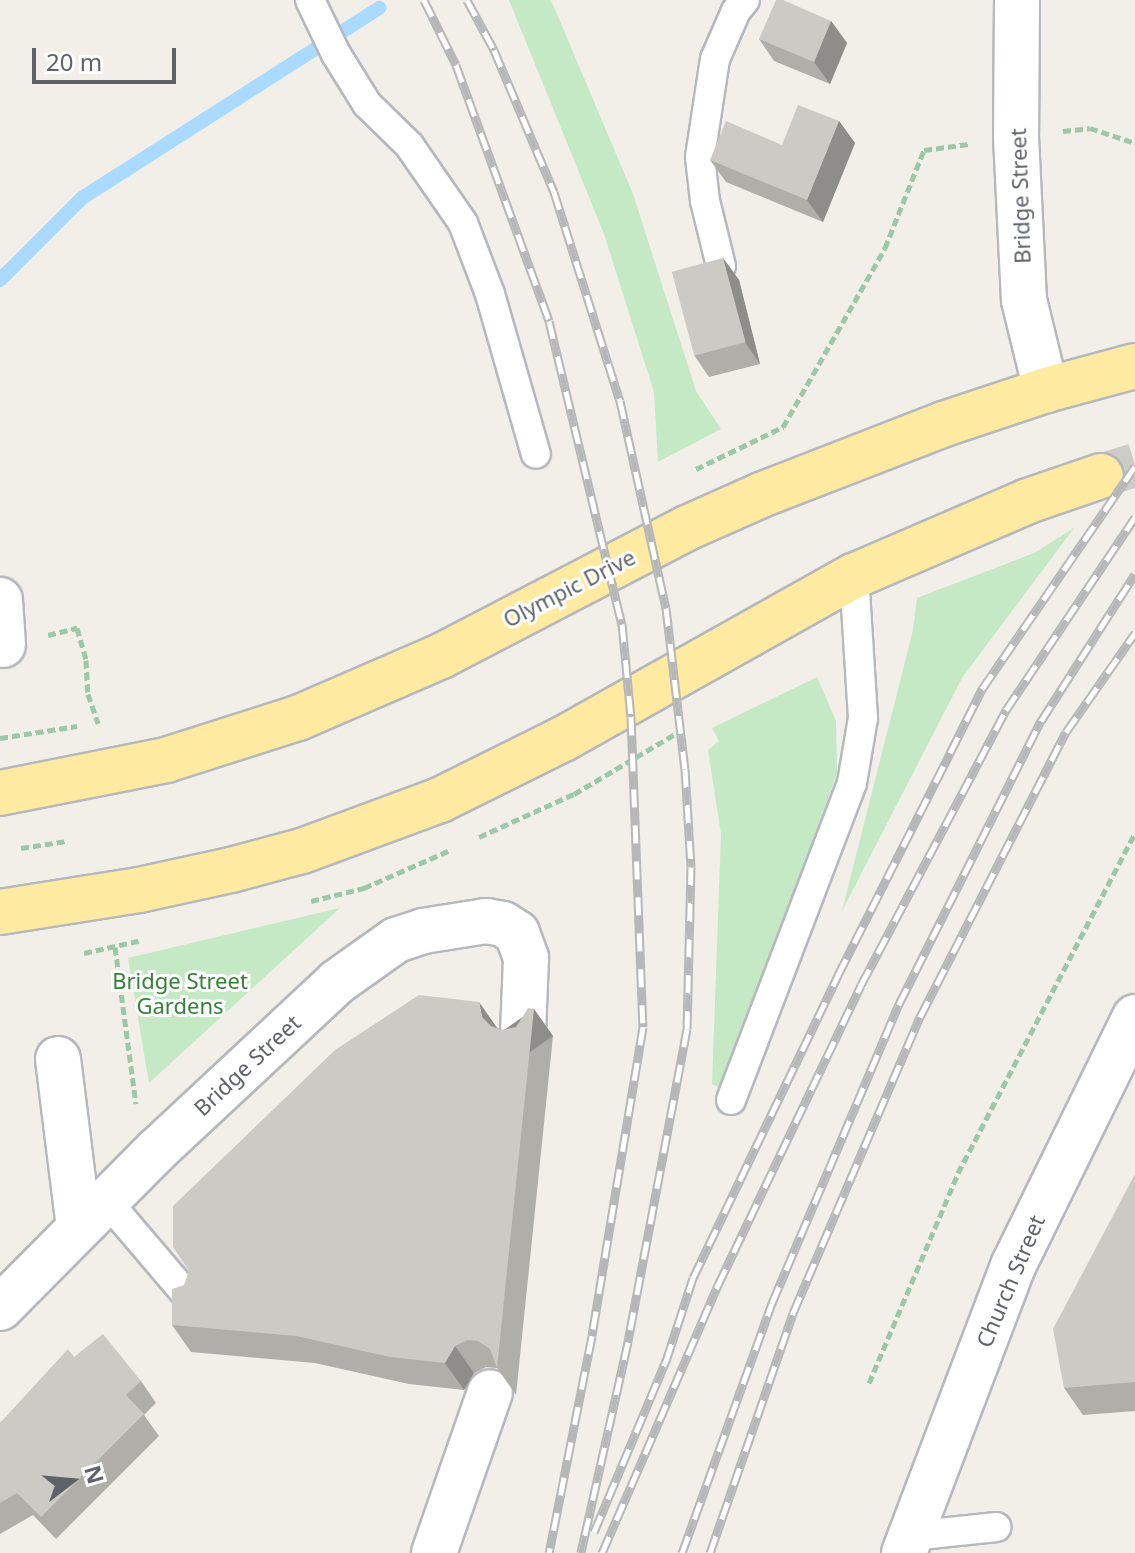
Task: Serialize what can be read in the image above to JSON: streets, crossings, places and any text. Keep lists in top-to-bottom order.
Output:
{
  "streets": {
    "highway": ["Olympic Drive"],
    "street": ["Bridge Street", "Church Street"]
  },
  "crossings": [
    ["Bridge Street", "Olympic Drive"]
  ],
  "parks": ["Bridge Street Gardens"],
  "scale_bar": "20 m",
  "north": "right"
}
